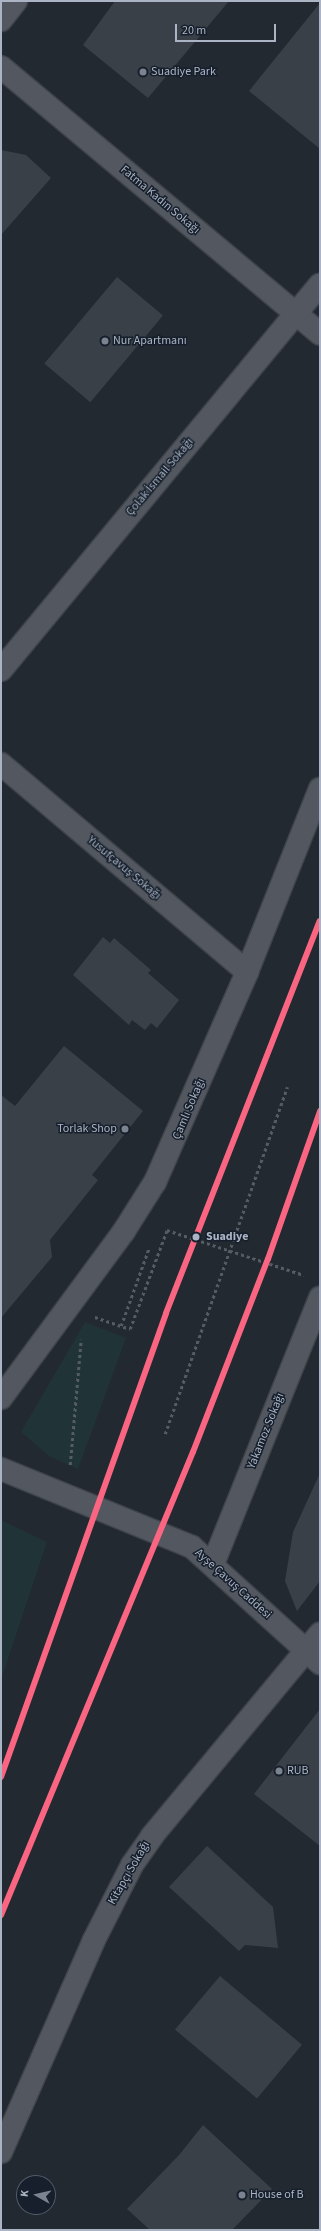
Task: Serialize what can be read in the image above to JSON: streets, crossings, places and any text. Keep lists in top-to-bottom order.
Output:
{
  "streets": {
    "street": [
      "Fatma Kadın Sokağı",
      "Çolak İsmail Sokağı",
      "Yusufçavuş Sokağı",
      "Çamlı Sokağı",
      "Yakamoz Sokağı",
      "Ayşe Çavuş Caddesi",
      "Kitapçı Sokağı"
    ]
  },
  "crossings": [
    ["Fatma Kadın Sokağı", "Çolak İsmail Sokağı"],
    ["Yusufçavuş Sokağı", "Çamlı Sokağı"],
    ["Yakamoz Sokağı", "Ayşe Çavuş Caddesi"],
    ["Ayşe Çavuş Caddesi", "Kitapçı Sokağı"]
  ],
  "places": [
    "Suadiye Park",
    "Nur Apartmanı",
    "Torlak Shop",
    "Suadiye",
    "RUB",
    "House of B"
  ],
  "scale_bar": "20 m",
  "north": "left"
}
